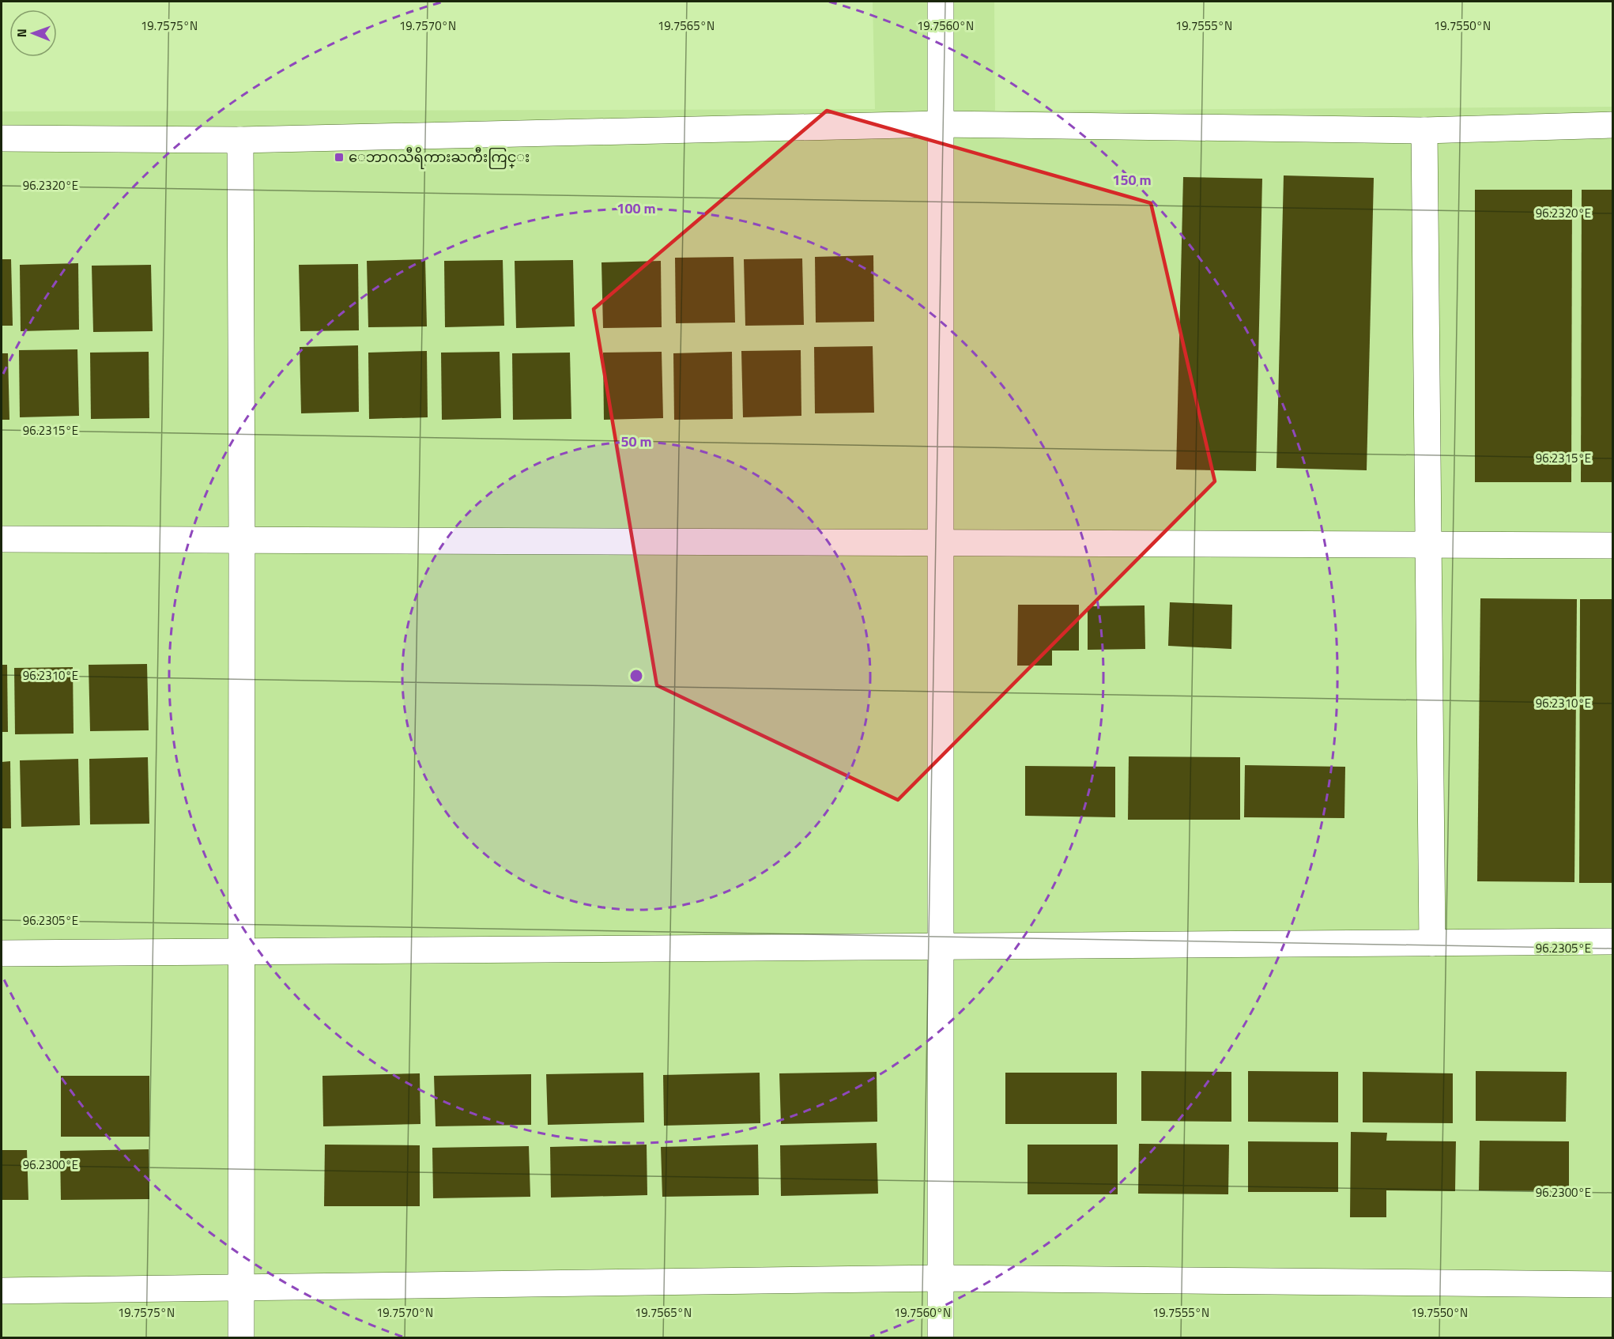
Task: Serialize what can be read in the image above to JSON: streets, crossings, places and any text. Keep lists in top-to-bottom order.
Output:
{
  "places": {
    "transit": ["ေဘာဂသီရိကားႀကီးကြင္း"]
  },
  "north": "left",
  "coordinates": [
    "19.7575°N",
    "19.7570°N",
    "19.7565°N",
    "19.7560°N",
    "19.7555°N",
    "19.7550°N",
    "96.2320°E",
    "96.2315°E",
    "96.2310°E",
    "96.2305°E",
    "96.2300°E"
  ],
  "rings": ["150 m", "100 m", "50 m"]
}
